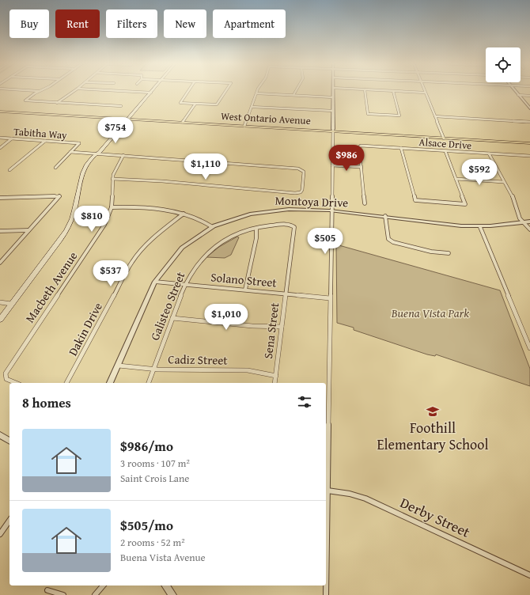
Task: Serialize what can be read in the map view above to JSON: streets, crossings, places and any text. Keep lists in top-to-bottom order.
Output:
{
  "streets": {
    "main road": ["West Ontario Avenue"],
    "street": [
      "Tabitha Way",
      "Alsace Drive",
      "Montoya Drive",
      "Solano Street",
      "Macbeth Avenue",
      "Galisteo Street",
      "Dakin Drive",
      "Sena Street",
      "Cadiz Street",
      "Derby Street"
    ]
  },
  "crossings": [
    ["Montoya Drive", "Solano Street"],
    ["Montoya Drive", "Cadiz Street"],
    ["Solano Street", "Galisteo Street"],
    ["Solano Street", "Sena Street"],
    ["Galisteo Street", "Sena Street"],
    ["Galisteo Street", "Cadiz Street"],
    ["Sena Street", "Cadiz Street"]
  ],
  "parks": ["Buena Vista Park"],
  "places": {
    "school or university": ["Foothill Elementary School"]
  },
  "page": {
    "chip": [
      "Buy",
      "Rent",
      "Filters",
      "New",
      "Apartment"
    ],
    "price": [
      "$754",
      "$986",
      "$1,110",
      "$592",
      "$810",
      "$505",
      "$537",
      "$1,010"
    ],
    "heading": "8 homes",
    "list": [
      {
        "name": "$986/mo",
        "note": "3 rooms · 107 m² · Saint Crois Lane"
      },
      {
        "name": "$505/mo",
        "note": "2 rooms · 52 m² · Buena Vista Avenue"
      }
    ]
  }
}
